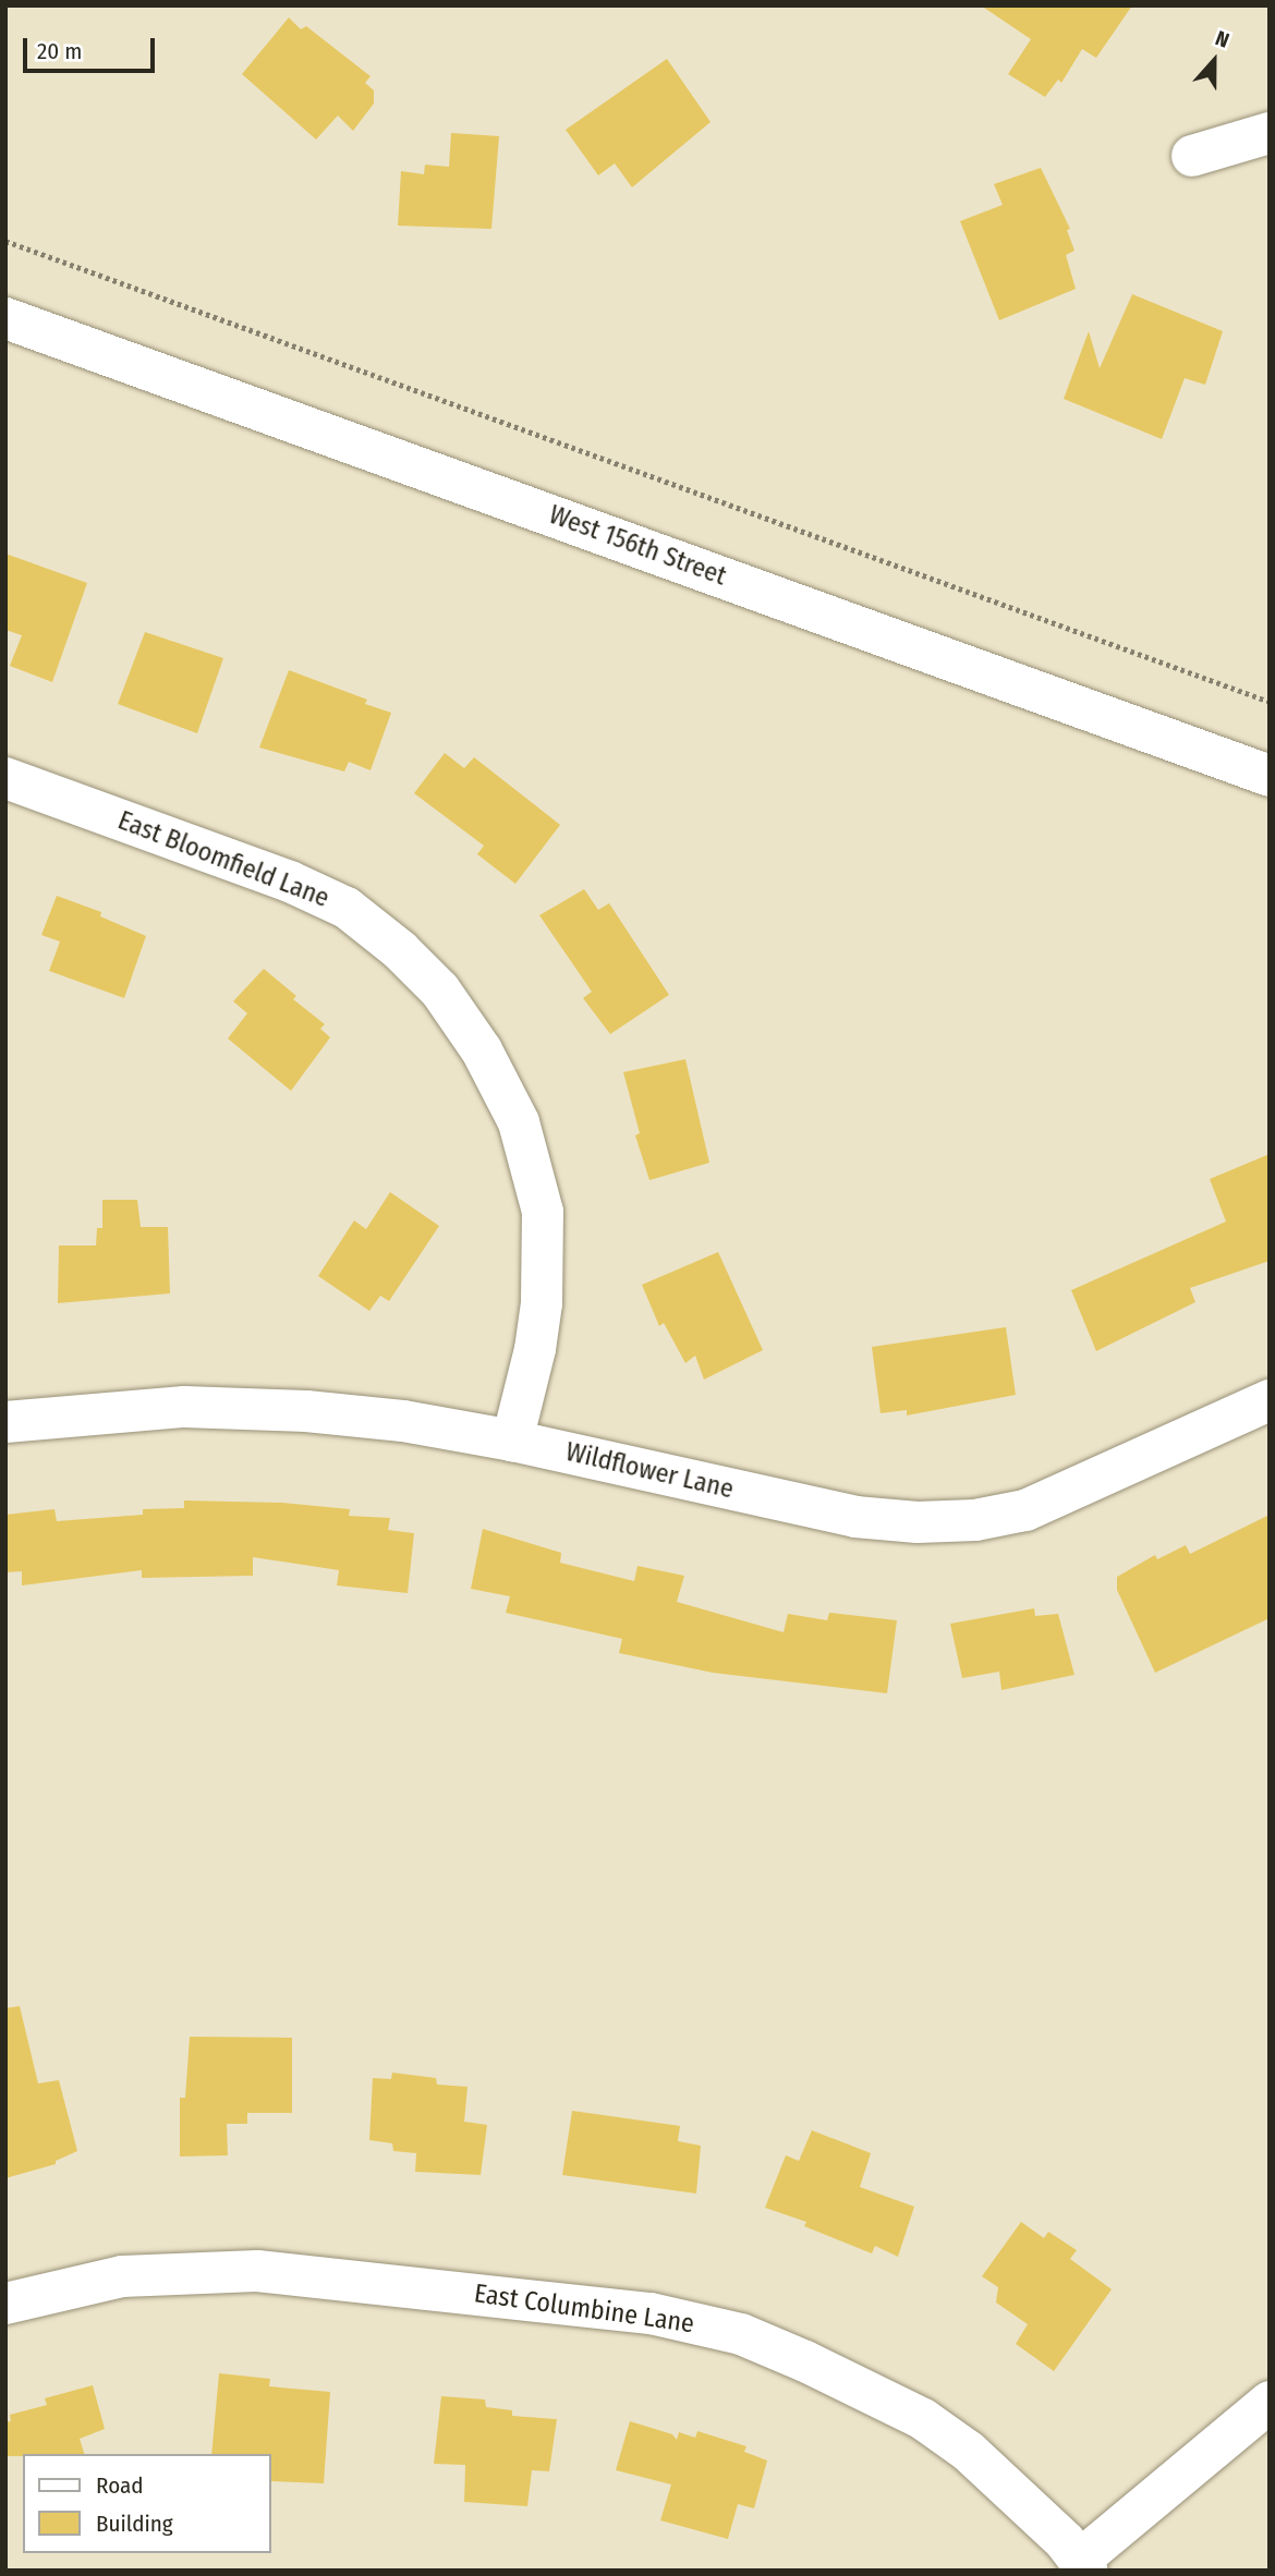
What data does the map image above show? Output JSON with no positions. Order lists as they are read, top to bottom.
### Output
{
  "streets": {
    "street": [
      "West 156th Street",
      "East Bloomfield Lane",
      "Wildflower Lane",
      "East Columbine Lane"
    ]
  },
  "crossings": [
    ["East Bloomfield Lane", "Wildflower Lane"]
  ],
  "legend": ["Road", "Building"],
  "scale_bar": "20 m",
  "north": "top"
}
